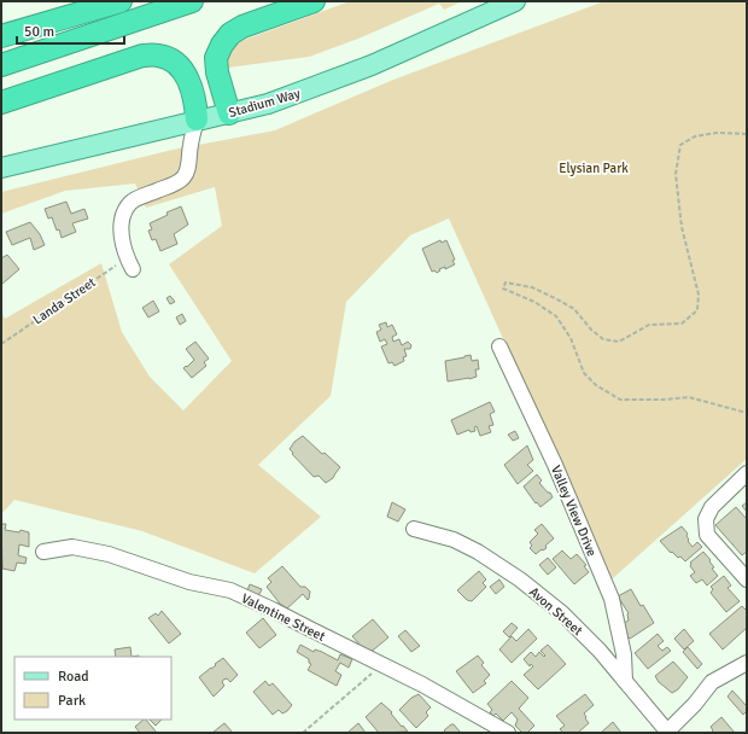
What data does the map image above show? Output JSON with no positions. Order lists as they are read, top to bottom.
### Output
{
  "streets": {
    "main road": ["Stadium Way"],
    "street": ["Valley View Drive", "Avon Street", "Valentine Street"],
    "path": ["Landa Street"]
  },
  "crossings": [
    ["Valley View Drive", "Avon Street"]
  ],
  "parks": ["Elysian Park"],
  "legend": ["Road", "Park"],
  "scale_bar": "50 m"
}
